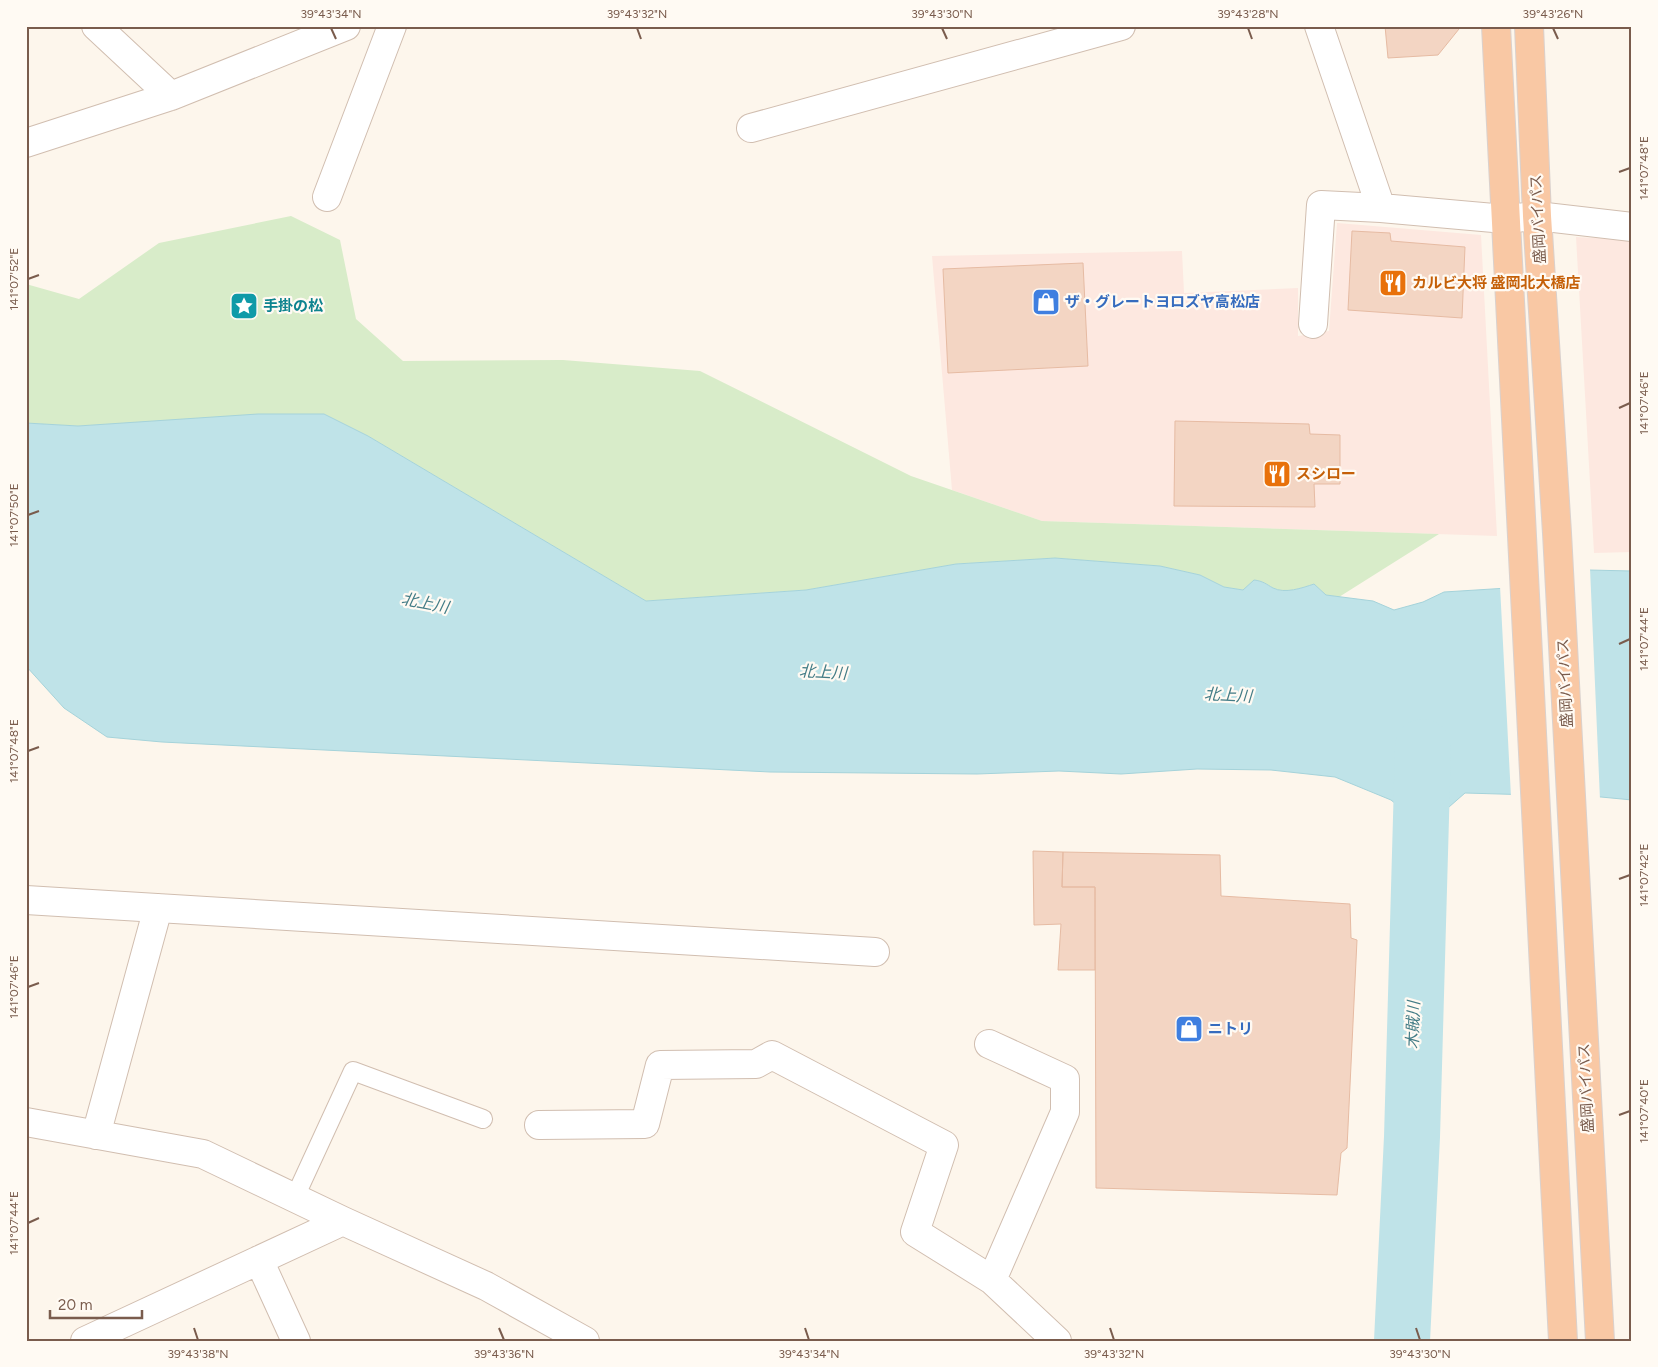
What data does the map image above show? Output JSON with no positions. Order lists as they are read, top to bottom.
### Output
{
  "streets": {
    "highway": ["盛岡バイパス"]
  },
  "water": ["北上川", "木賊川"],
  "places": {
    "restaurant": ["カルビ大将 盛岡北大橋店", "スシロー"],
    "shop": ["ザ・グレートヨロズヤ高松店", "ニトリ"],
    "place": ["手掛の松"]
  },
  "scale_bar": "20 m",
  "coordinates": [
    "39°43'34\"N",
    "39°43'32\"N",
    "39°43'30\"N",
    "39°43'28\"N",
    "39°43'26\"N",
    "141°07'48\"E",
    "141°07'52\"E",
    "141°07'46\"E",
    "141°07'50\"E",
    "141°07'44\"E",
    "141°07'42\"E",
    "141°07'40\"E",
    "39°43'38\"N",
    "39°43'36\"N"
  ]
}
